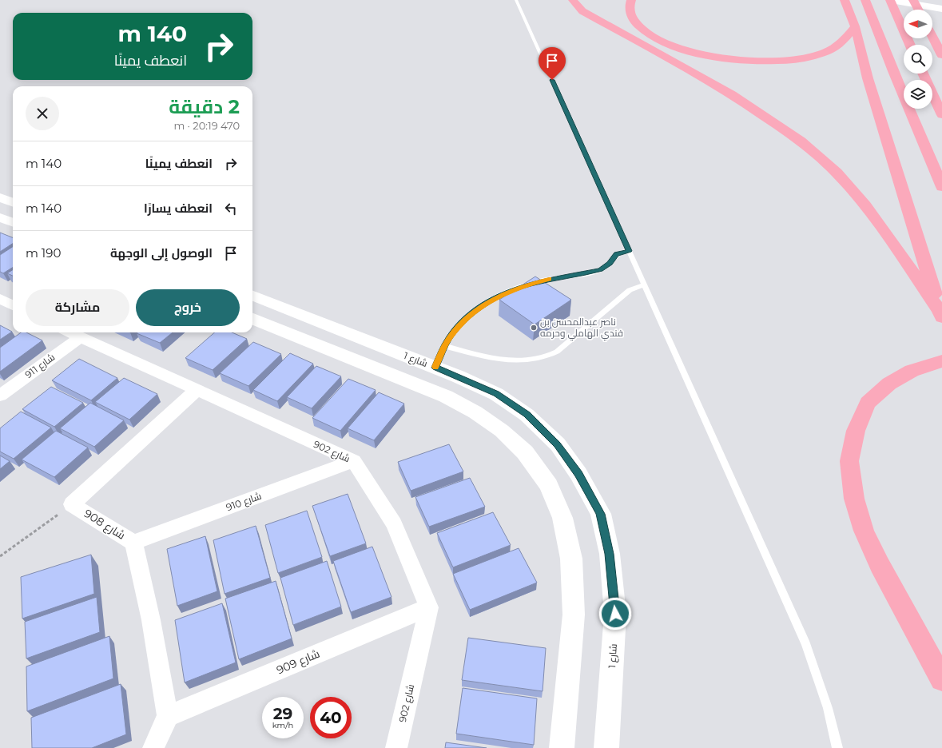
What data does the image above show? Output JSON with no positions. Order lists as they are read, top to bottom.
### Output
{
  "streets": {
    "street": [
      "شارع 1",
      "شارع 911",
      "شارع 902",
      "شارع 910",
      "شارع 908",
      "شارع 909"
    ]
  },
  "crossings": [
    ["شارع 911", "شارع 902"],
    ["شارع 902", "شارع 910"],
    ["شارع 902", "شارع 908"],
    ["شارع 902", "شارع 909"],
    ["شارع 910", "شارع 908"],
    ["شارع 908", "شارع 909"]
  ],
  "places": ["ناصر عبدالمحسن بن فندي الهاملي وحرمه"],
  "north": "left",
  "page": {
    "turn": ["140 m", "انعطف يمينًا"],
    "heading": ["2 دقيقة", "470 m · 20:19"],
    "list": [
      {
        "name": "انعطف يمينًا",
        "value": "140 m"
      },
      {
        "name": "انعطف يسارًا",
        "value": "140 m"
      },
      {
        "name": "الوصول إلى الوجهة",
        "value": "190 m"
      }
    ],
    "buttons": ["خروج", "مشاركة"],
    "speed": "29 km/h",
    "limit": "40"
  }
}
